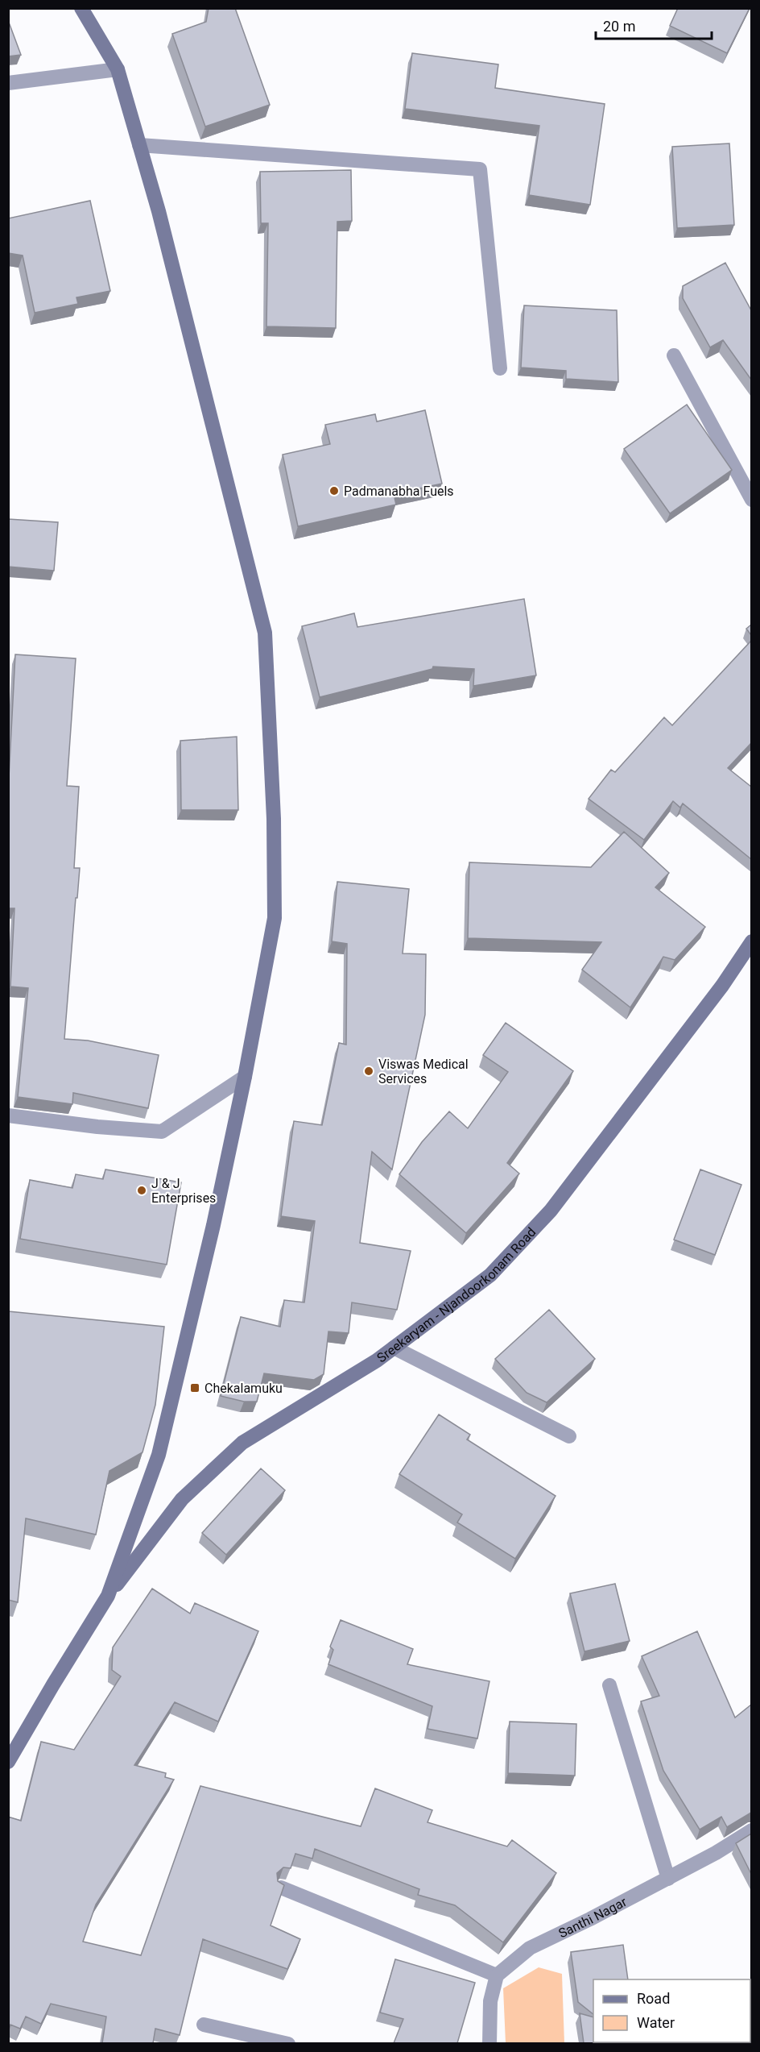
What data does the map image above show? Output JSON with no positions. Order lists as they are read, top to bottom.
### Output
{
  "streets": {
    "main road": ["Sreekaryam - Njandoorkonam Road"],
    "street": ["Santhi Nagar"]
  },
  "places": {
    "other": ["Padmanabha Fuels", "Viswas Medical Services", "J & J Enterprises"],
    "transit": ["Chekalamuku"]
  },
  "legend": ["Road", "Water"],
  "scale_bar": "20 m"
}
